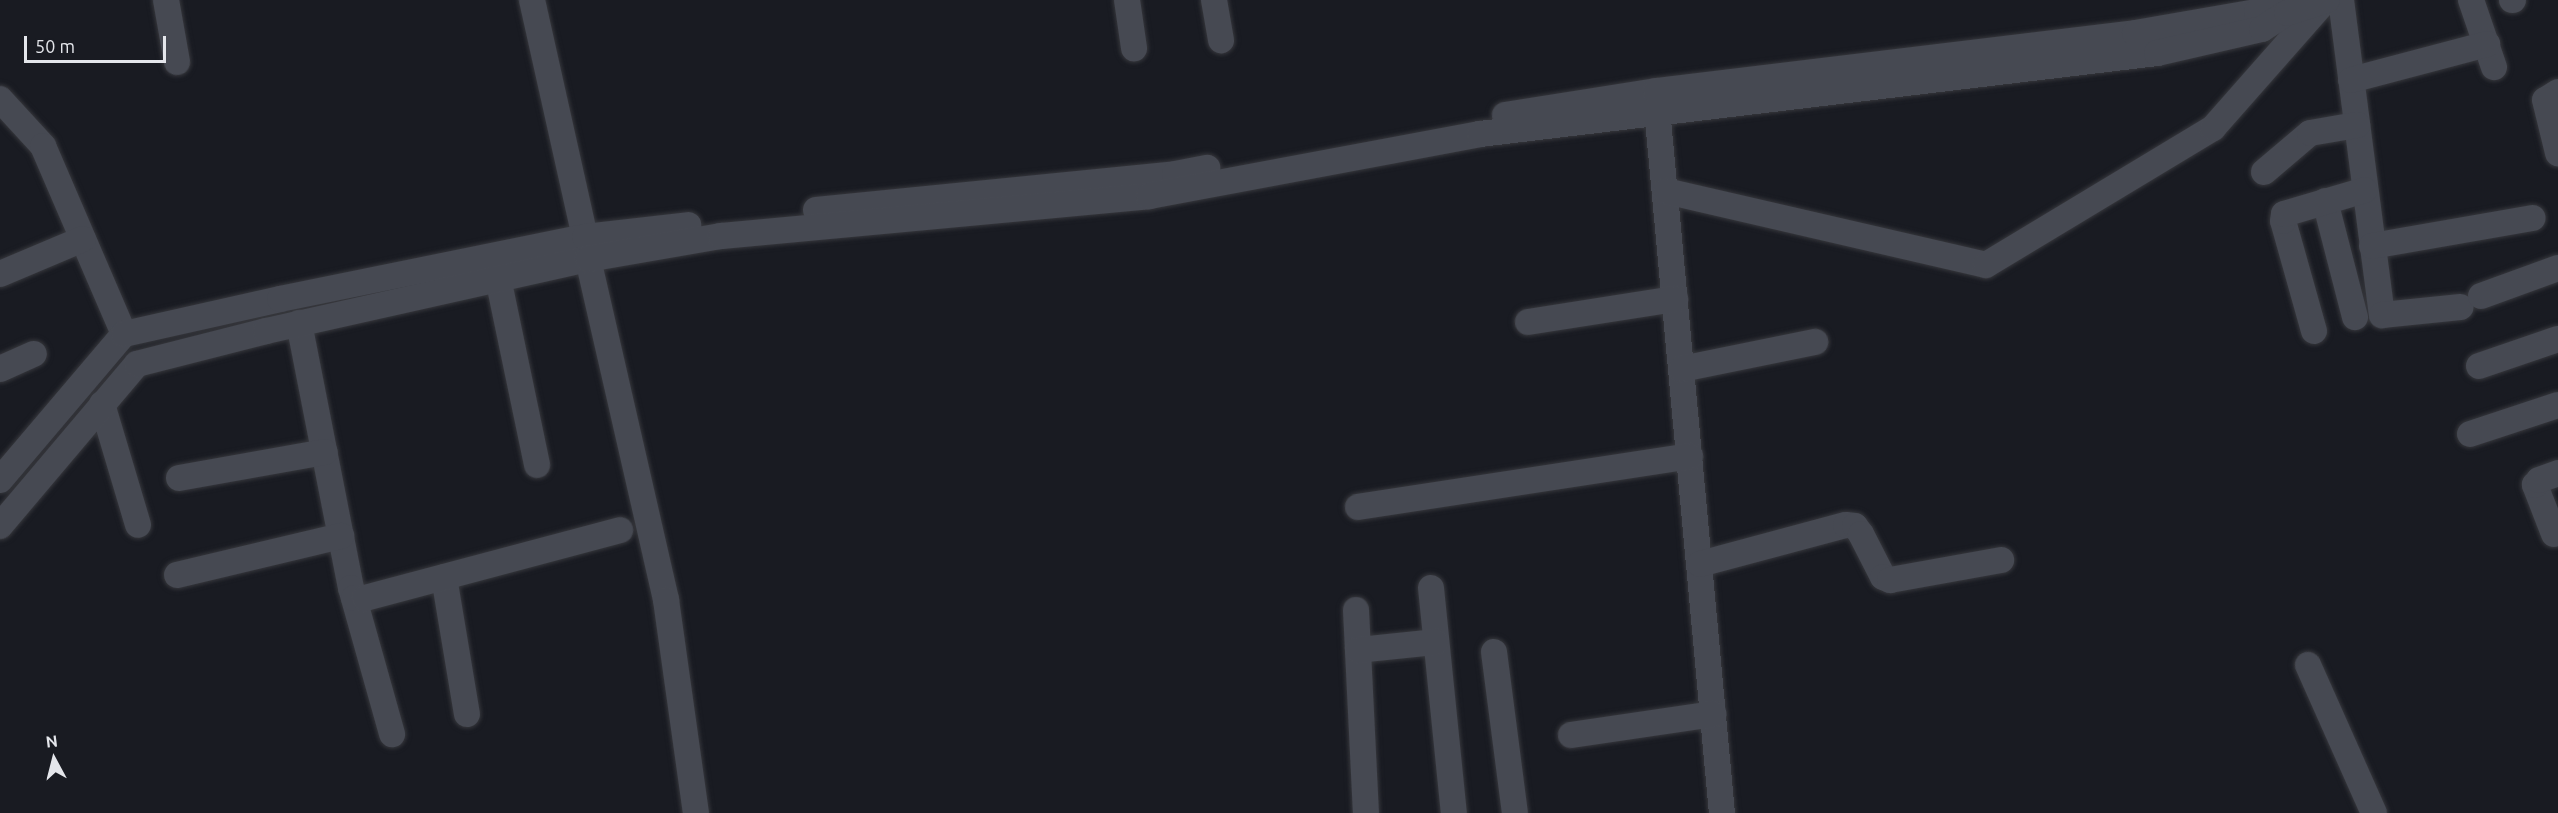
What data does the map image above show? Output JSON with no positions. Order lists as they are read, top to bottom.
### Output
{
  "scale_bar": "50 m",
  "north": "top"
}
